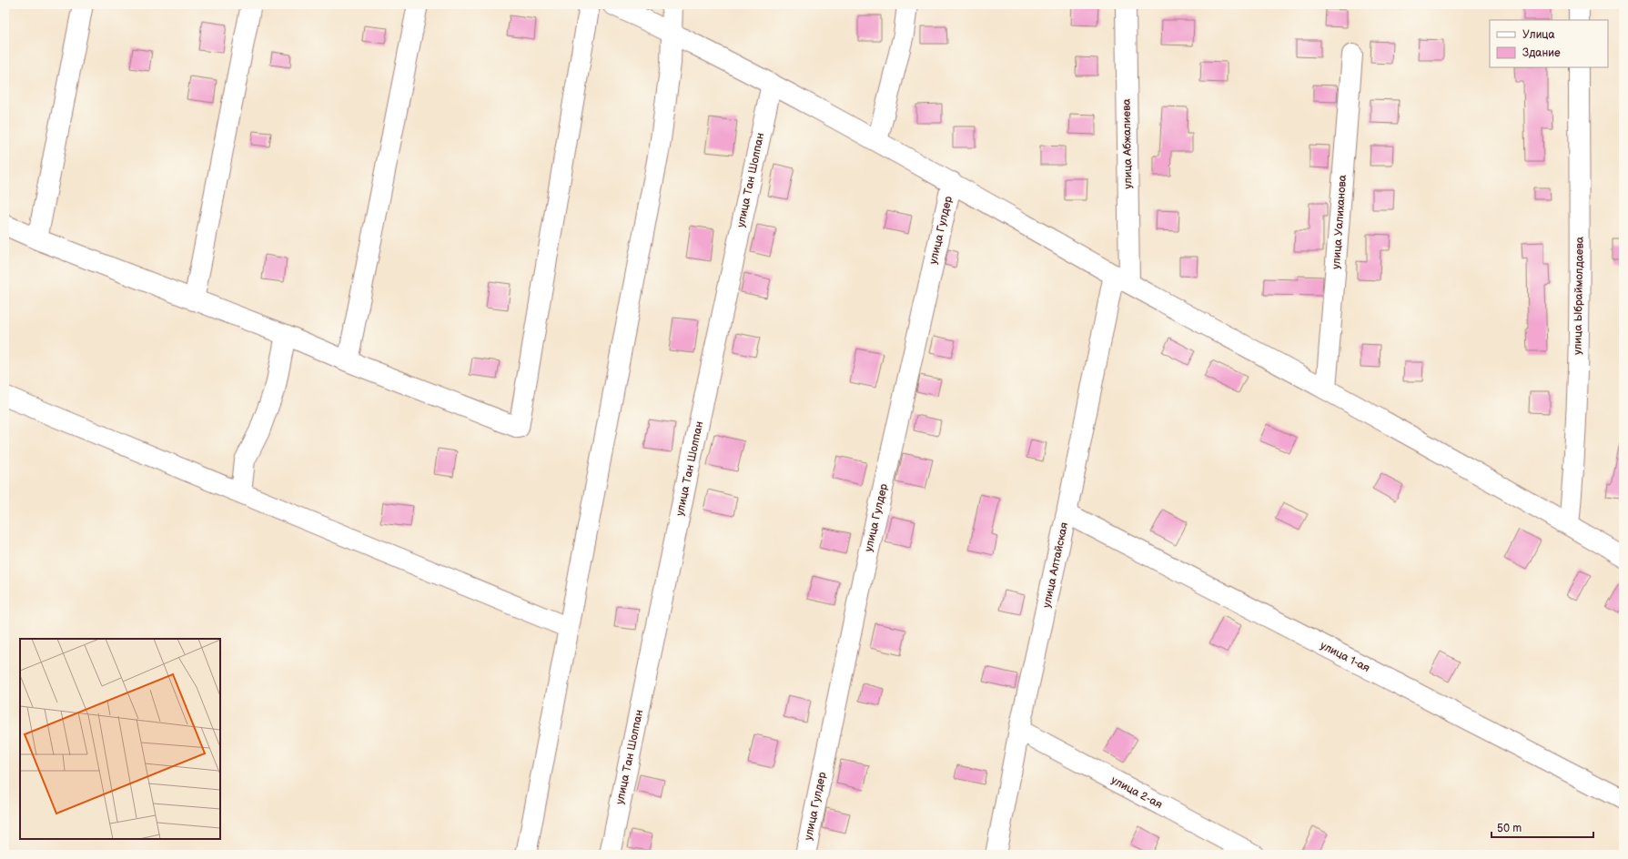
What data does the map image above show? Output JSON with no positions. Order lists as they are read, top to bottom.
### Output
{
  "streets": {
    "street": [
      "улица Абжалиева",
      "улица Тан Шолпан",
      "улица Уалиханова",
      "улица Гулдер",
      "улица Ыбраймолдаева",
      "улица Алтайская",
      "улица 1-ая",
      "улица 2-ая"
    ]
  },
  "crossings": [
    ["улица Абжалиева", "улица Алтайская"],
    ["улица Алтайская", "улица 1-ая"],
    ["улица Алтайская", "улица 2-ая"]
  ],
  "legend": ["Улица", "Здание"],
  "scale_bar": "50 m"
}
